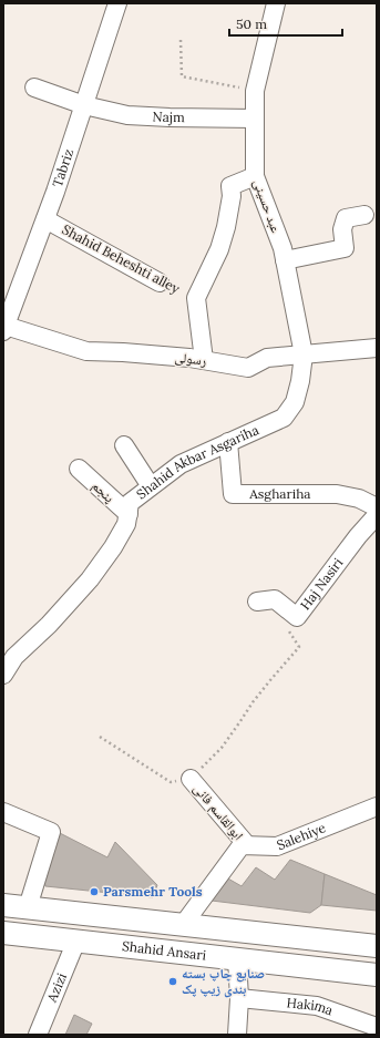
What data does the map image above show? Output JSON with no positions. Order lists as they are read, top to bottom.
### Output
{
  "streets": {
    "main road": ["Shahid Ansari"],
    "street": [
      "Najm",
      "Tabriz",
      "عبد حسینی",
      "Shahid Beheshti alley",
      "رسولی",
      "Shahid Akbar Asgariha",
      "پنجم",
      "Asghariha",
      "Haj Nasiri",
      "ابوالقاسم فانی",
      "Salehiye",
      "Azizi",
      "Hakima"
    ]
  },
  "crossings": [
    ["Najm", "Tabriz"],
    ["Najm", "عبد حسینی"],
    ["Tabriz", "Shahid Beheshti alley"],
    ["Tabriz", "رسولی"],
    ["عبد حسینی", "رسولی"],
    ["عبد حسینی", "Shahid Akbar Asgariha"],
    ["رسولی", "Shahid Akbar Asgariha"],
    ["Shahid Akbar Asgariha", "پنجم"],
    ["Shahid Akbar Asgariha", "Asghariha"],
    ["ابوالقاسم فانی", "Salehiye"],
    ["Shahid Ansari", "Azizi"]
  ],
  "places": ["Parsmehr Tools", "صنایع چاپ بسته بندی زیپ پک"],
  "scale_bar": "50 m"
}
